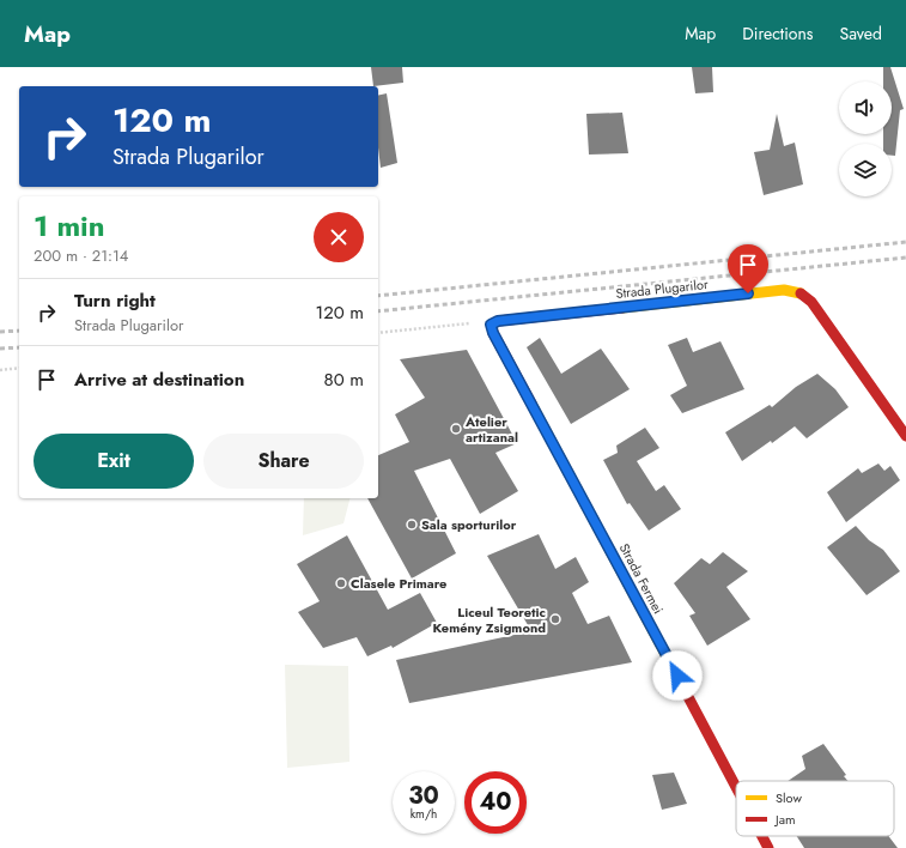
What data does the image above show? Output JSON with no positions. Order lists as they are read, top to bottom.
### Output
{
  "streets": {
    "street": ["Strada Plugarilor", "Strada Fermei"]
  },
  "crossings": [
    ["Strada Plugarilor", "Strada Fermei"]
  ],
  "places": [
    "Atelier artizanal",
    "Sala sporturilor",
    "Clasele Primare",
    "Liceul Teoretic Kemény Zsigmond"
  ],
  "legend": ["Slow", "Jam"],
  "page": {
    "header": "Map",
    "nav": ["Map", "Directions", "Saved"],
    "turn": ["120 m", "Strada Plugarilor"],
    "heading": ["1 min", "200 m · 21:14"],
    "list": [
      {
        "name": "Turn right",
        "note": "Strada Plugarilor",
        "value": "120 m"
      },
      {
        "name": "Arrive at destination",
        "value": "80 m"
      }
    ],
    "buttons": ["Exit", "Share"],
    "speed": "30 km/h",
    "limit": "40"
  }
}
